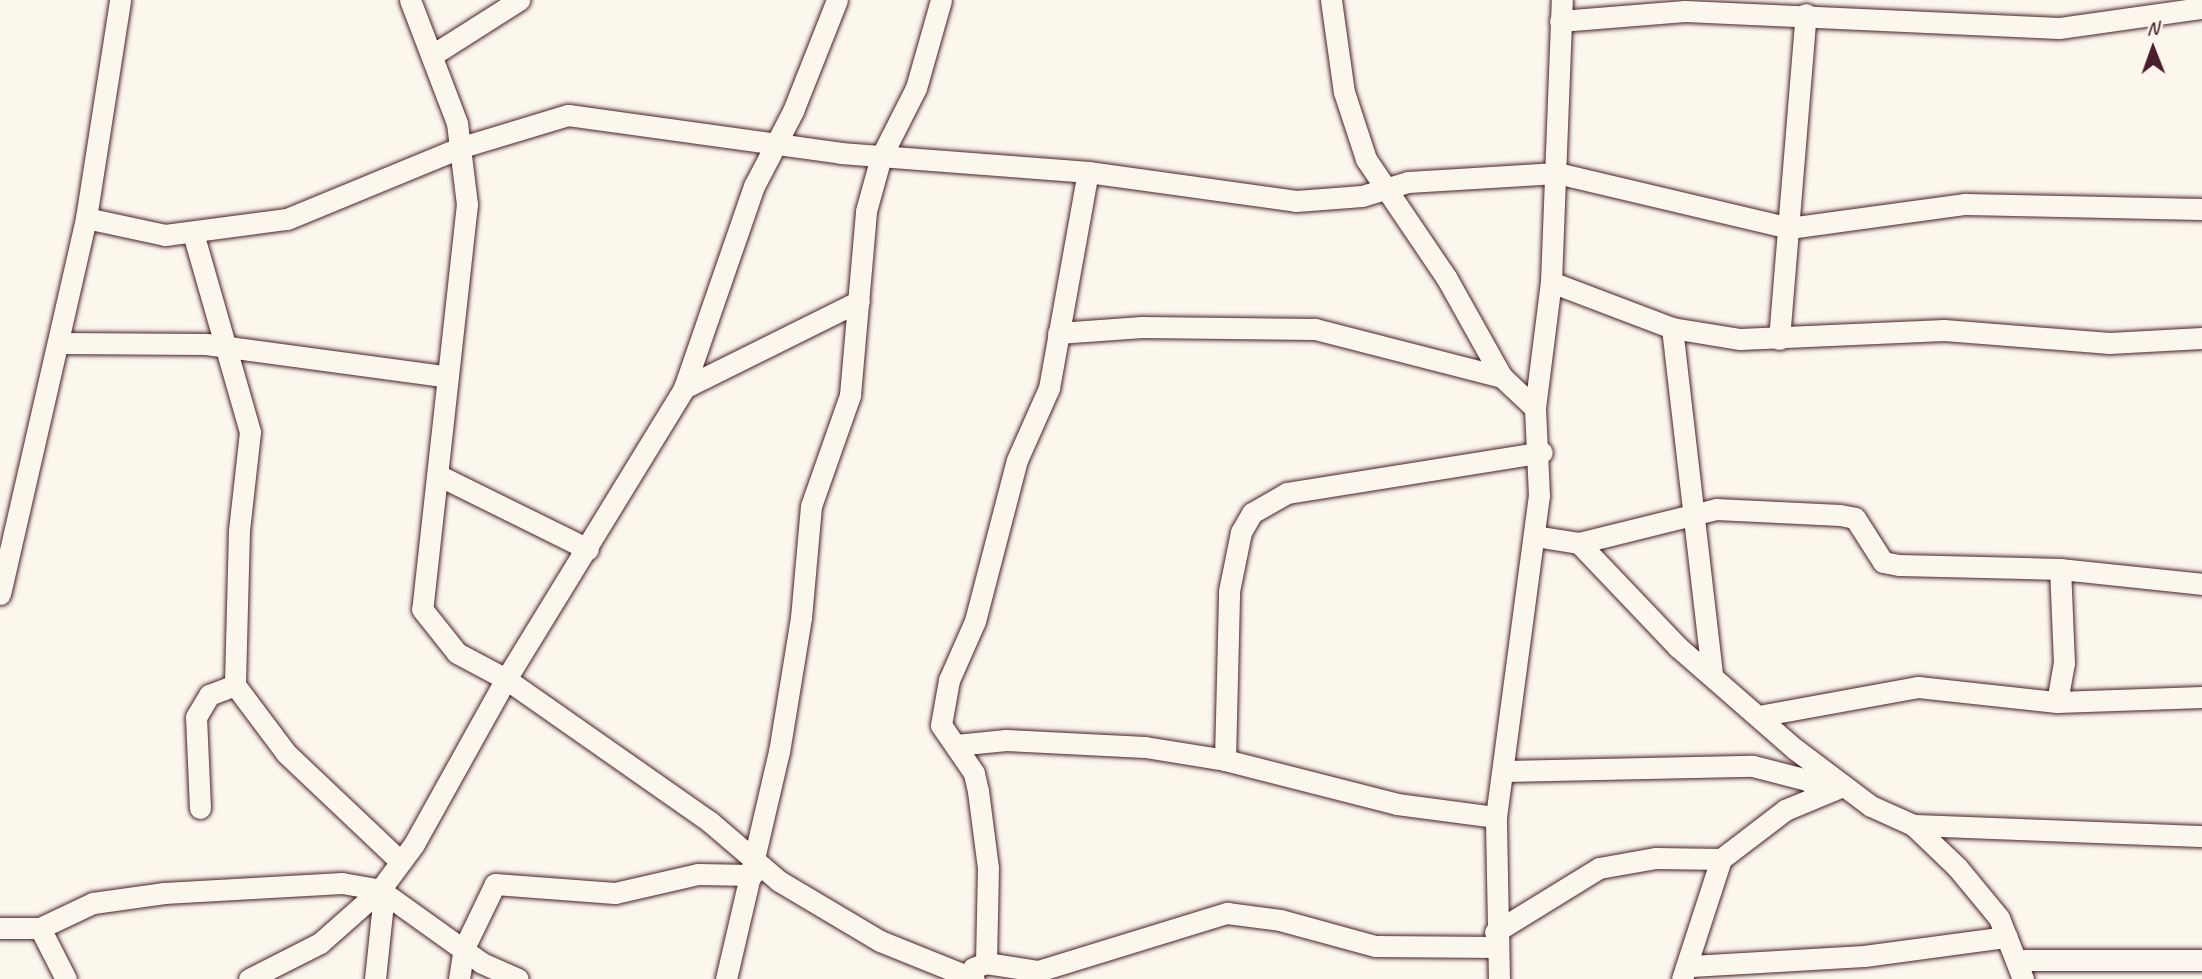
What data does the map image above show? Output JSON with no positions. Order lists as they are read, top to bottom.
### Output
{
  "north": "top"
}
